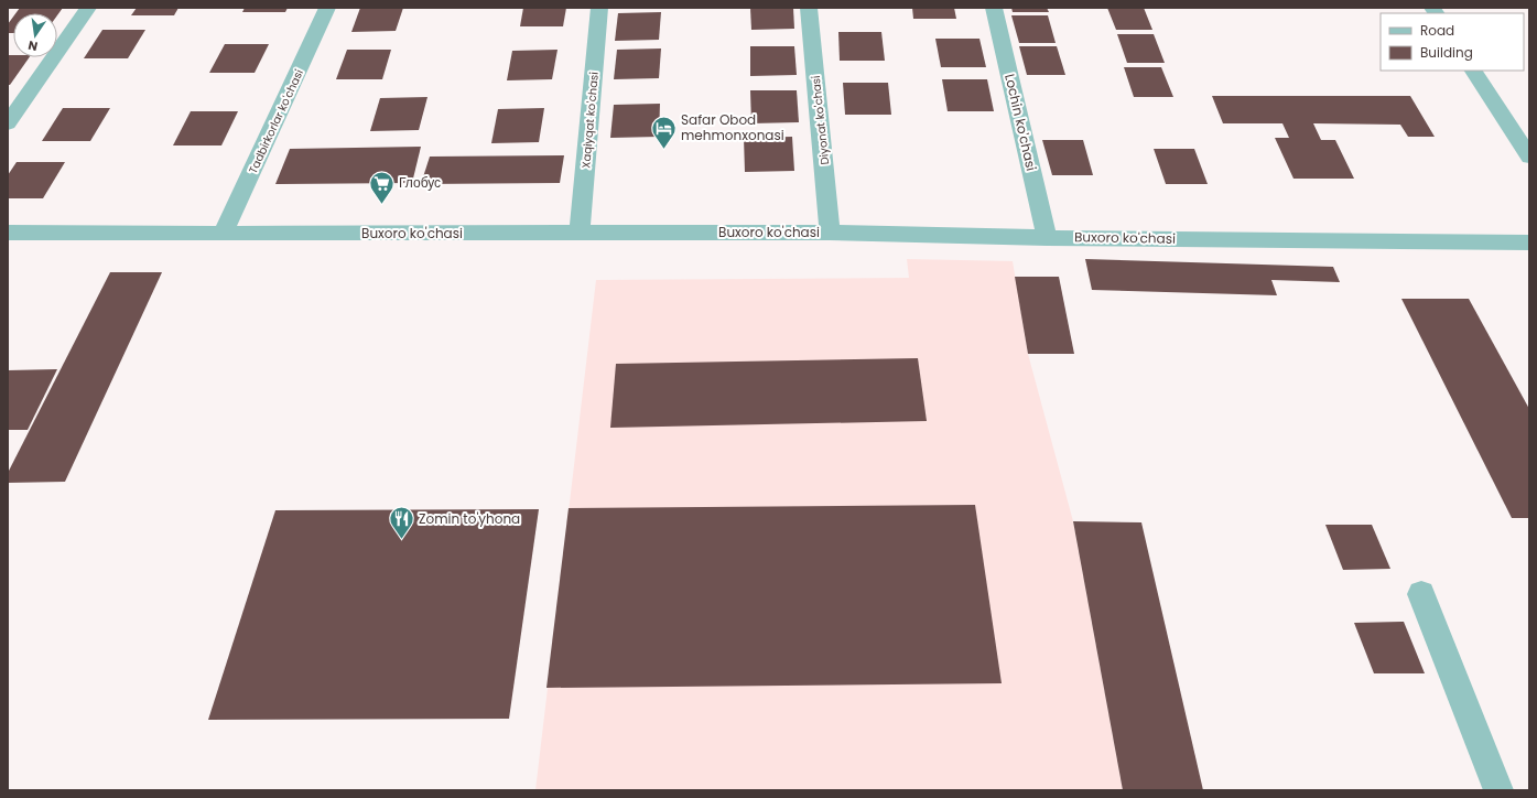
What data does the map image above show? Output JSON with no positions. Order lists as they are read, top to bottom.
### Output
{
  "streets": {
    "street": [
      "Xaqiyqat ko'chasi",
      "Diyonat ko'chasi",
      "Tadbirkorlar ko'chasi",
      "Lochin ko'chasi",
      "Buxoro ko'chasi"
    ]
  },
  "crossings": [
    ["Xaqiyqat ko'chasi", "Buxoro ko'chasi"],
    ["Diyonat ko'chasi", "Buxoro ko'chasi"],
    ["Tadbirkorlar ko'chasi", "Buxoro ko'chasi"],
    ["Lochin ko'chasi", "Buxoro ko'chasi"]
  ],
  "places": {
    "hotel": ["Safar Obod mehmonxonasi"],
    "supermarket": ["Глобус"],
    "restaurant": ["Zomin to'yhona"]
  },
  "legend": ["Road", "Building"],
  "north": "bottom"
}
